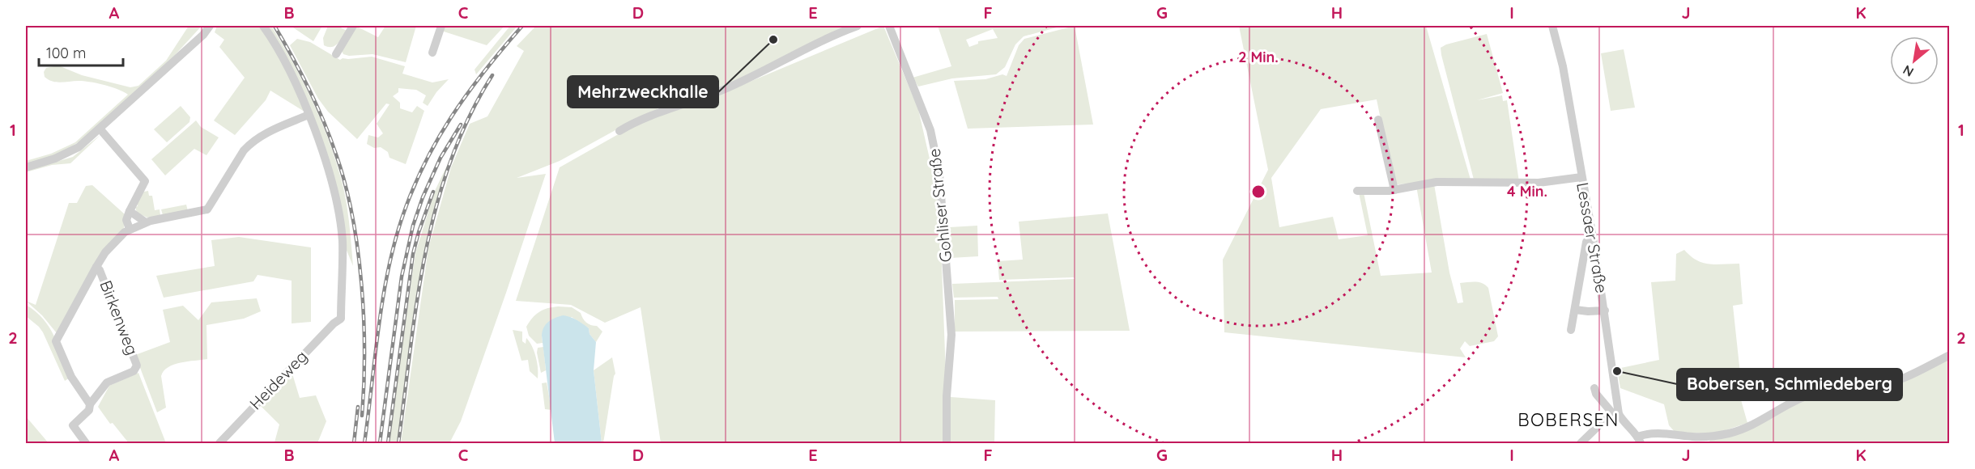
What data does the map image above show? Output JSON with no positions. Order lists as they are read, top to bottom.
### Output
{
  "streets": {
    "street": [
      "Gohliser Straße",
      "Lessaer Straße",
      "Birkenweg",
      "Heideweg"
    ]
  },
  "districts": ["BOBERSEN"],
  "places": ["Mehrzweckhalle", "Bobersen, Schmiedeberg"],
  "scale_bar": "100 m",
  "north": "bottom left",
  "grid": {
    "columns": [
      "A",
      "B",
      "C",
      "D",
      "E",
      "F",
      "G",
      "H",
      "I",
      "J",
      "K"
    ],
    "rows": ["1", "2"]
  },
  "rings": ["2 Min.", "4 Min."]
}
